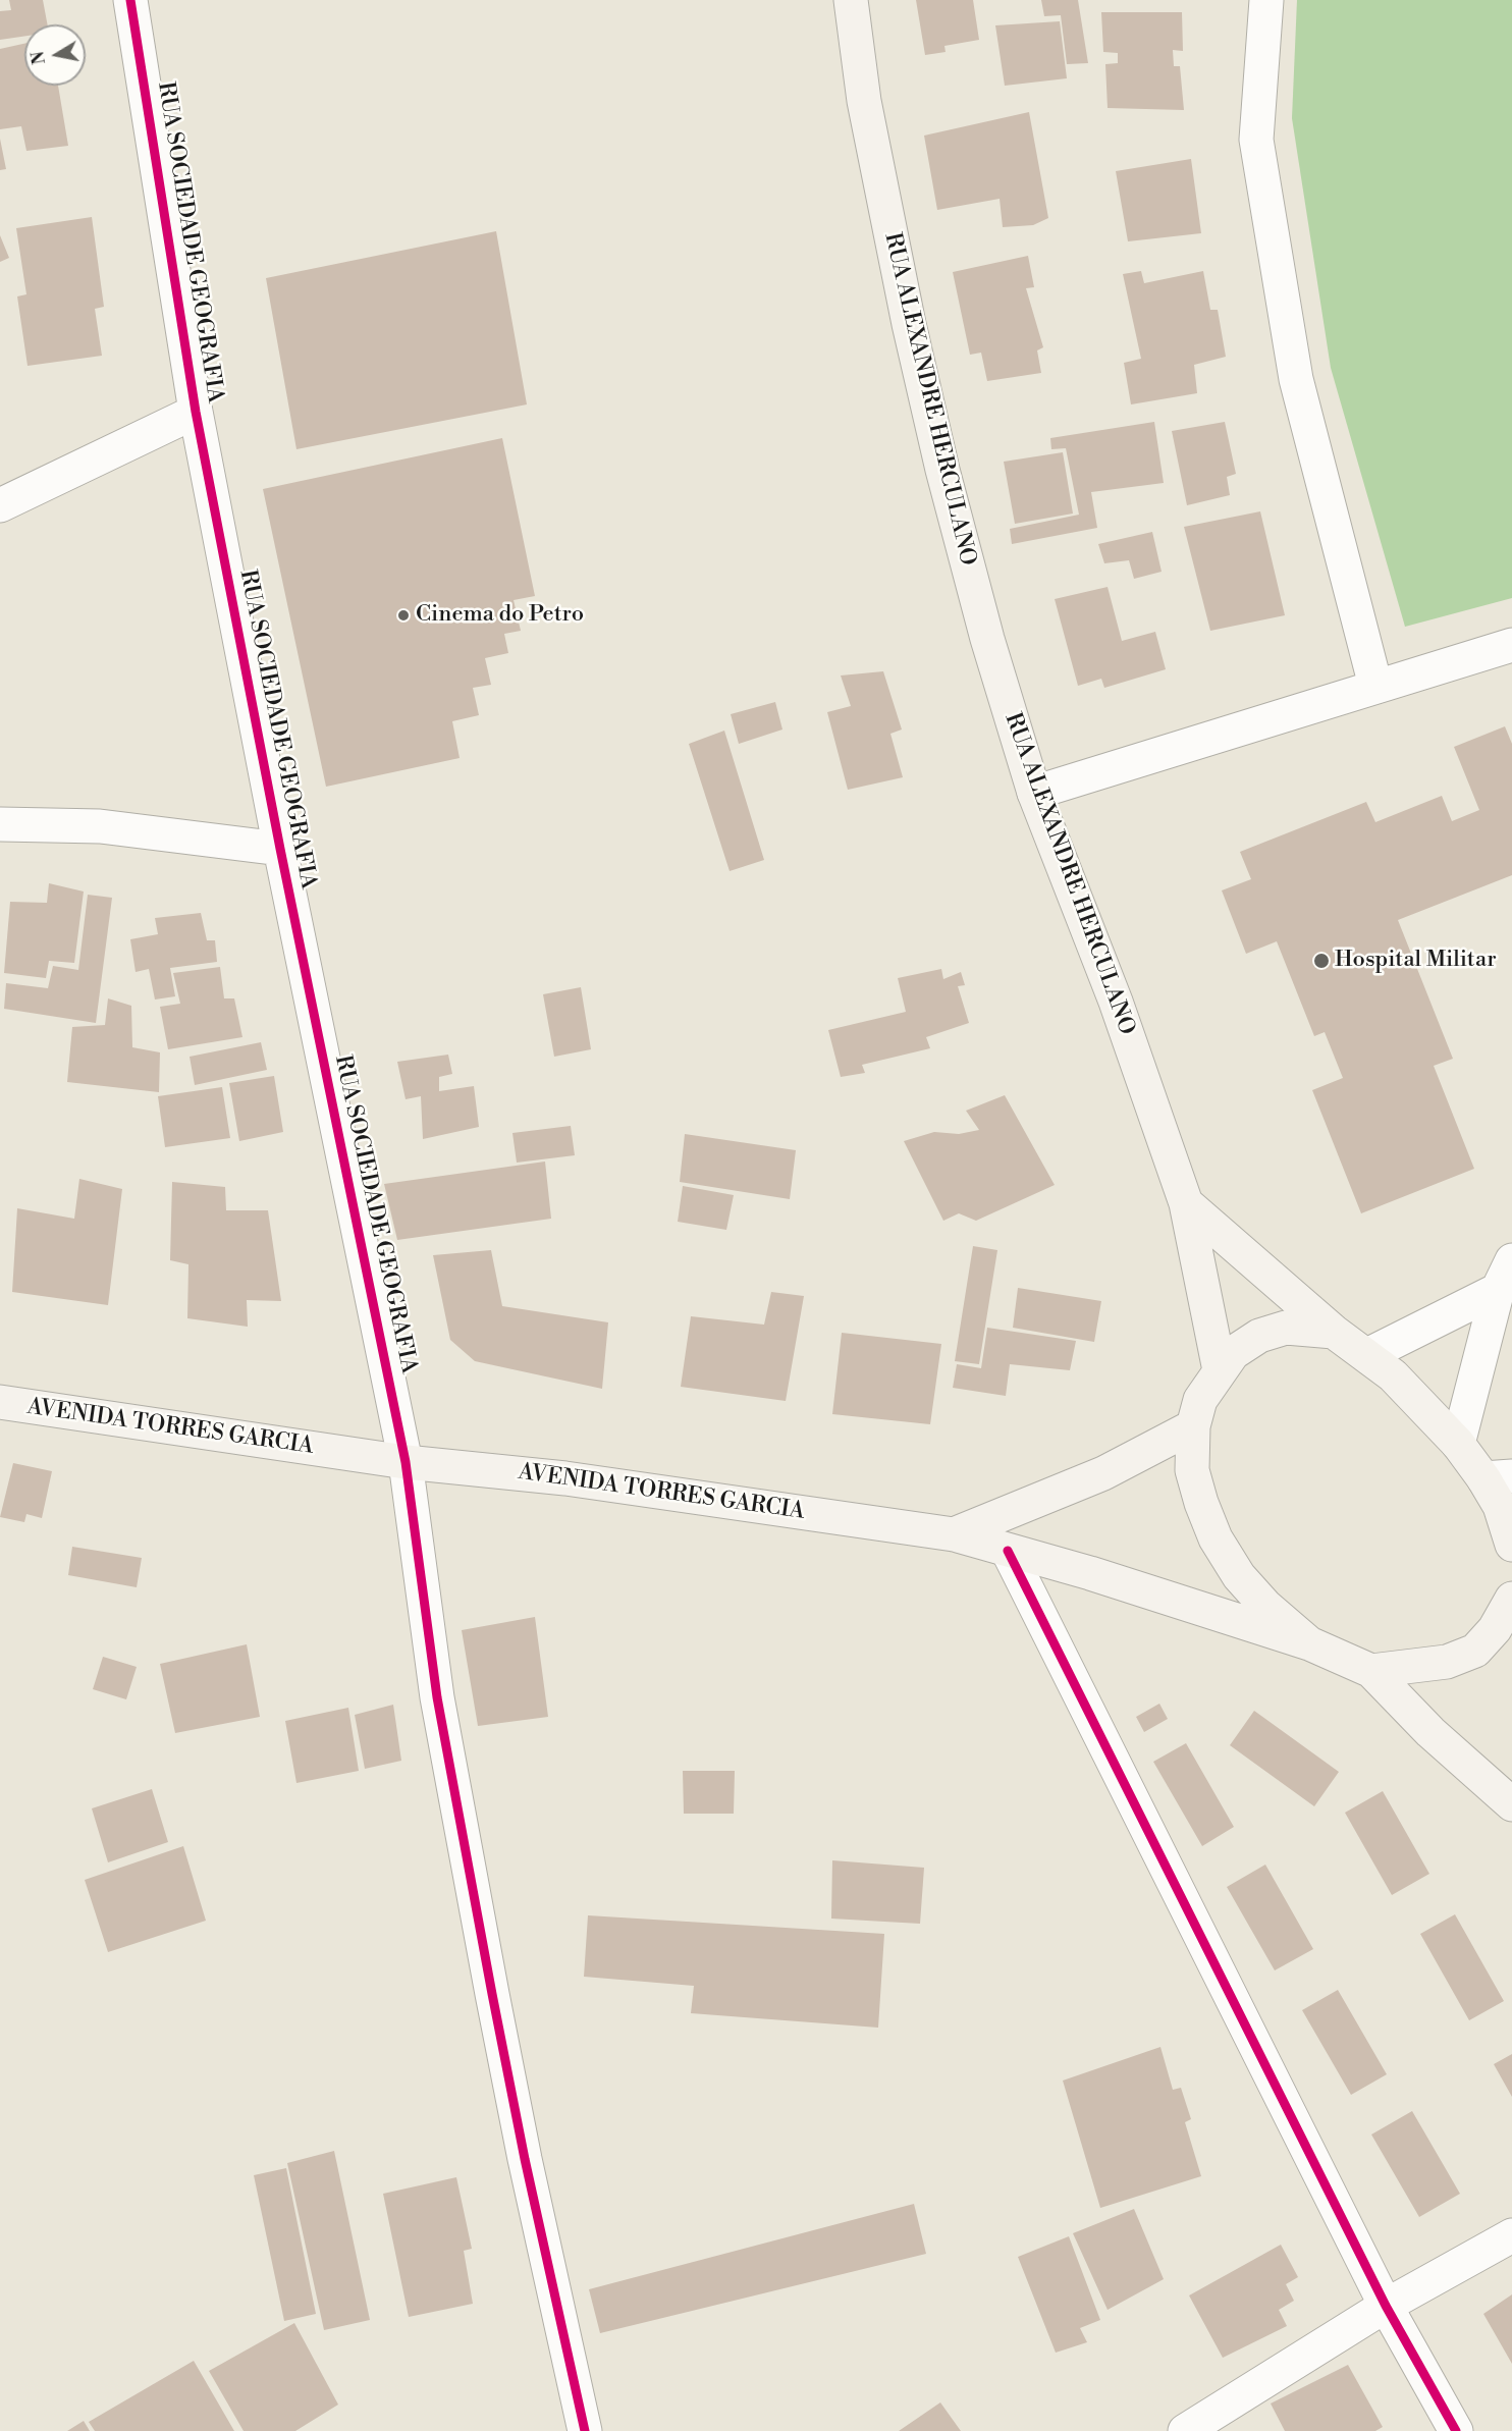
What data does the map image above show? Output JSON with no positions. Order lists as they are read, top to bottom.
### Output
{
  "streets": {
    "main road": ["RUA ALEXANDRE HERCULANO", "AVENIDA TORRES GARCIA"],
    "street": ["RUA SOCIEDADE GEOGRAFIA"]
  },
  "crossings": [
    ["RUA SOCIEDADE GEOGRAFIA", "AVENIDA TORRES GARCIA"]
  ],
  "places": ["Cinema do Petro", "Hospital Militar"],
  "north": "left"
}
